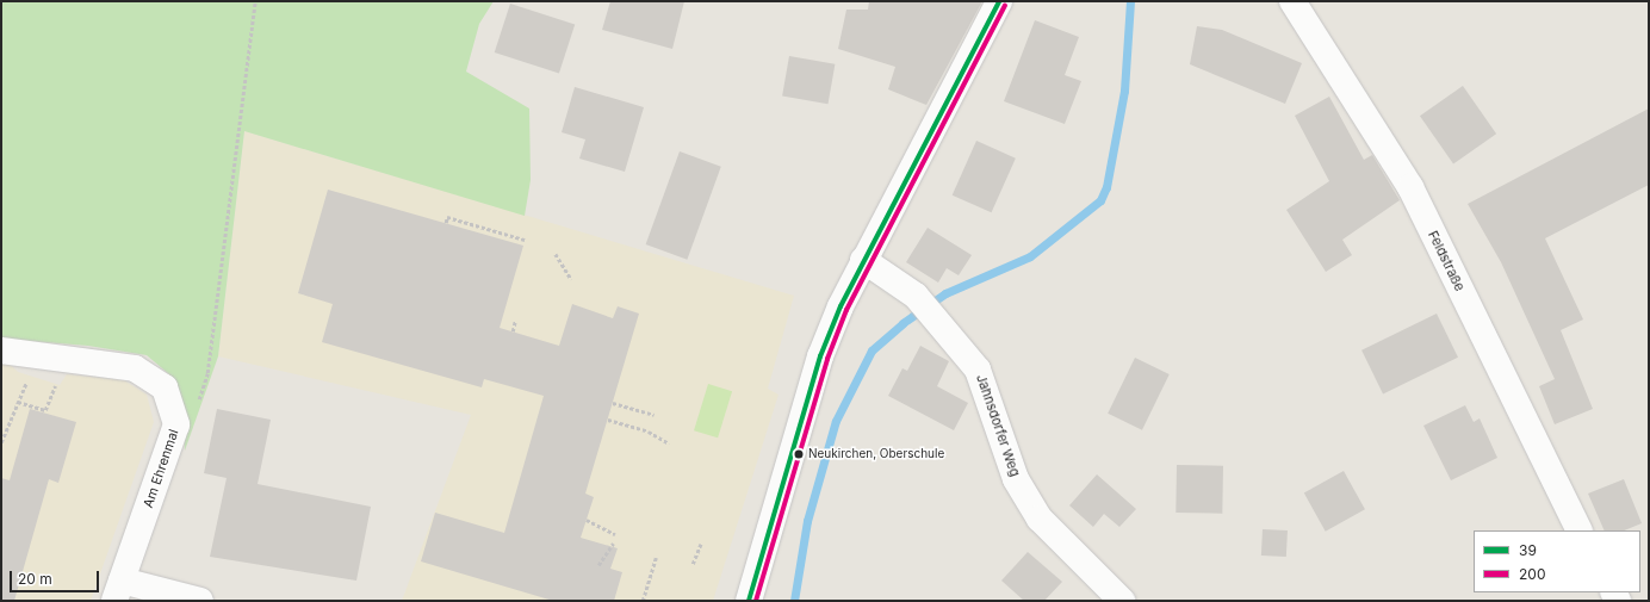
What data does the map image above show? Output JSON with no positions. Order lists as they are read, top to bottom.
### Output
{
  "streets": {
    "street": ["Feldstraße", "Jahnsdorfer Weg", "Am Ehrenmal"]
  },
  "places": ["Neukirchen, Oberschule"],
  "lines": ["transit line 39", "transit line 200"],
  "legend": ["39", "200"],
  "scale_bar": "20 m"
}
